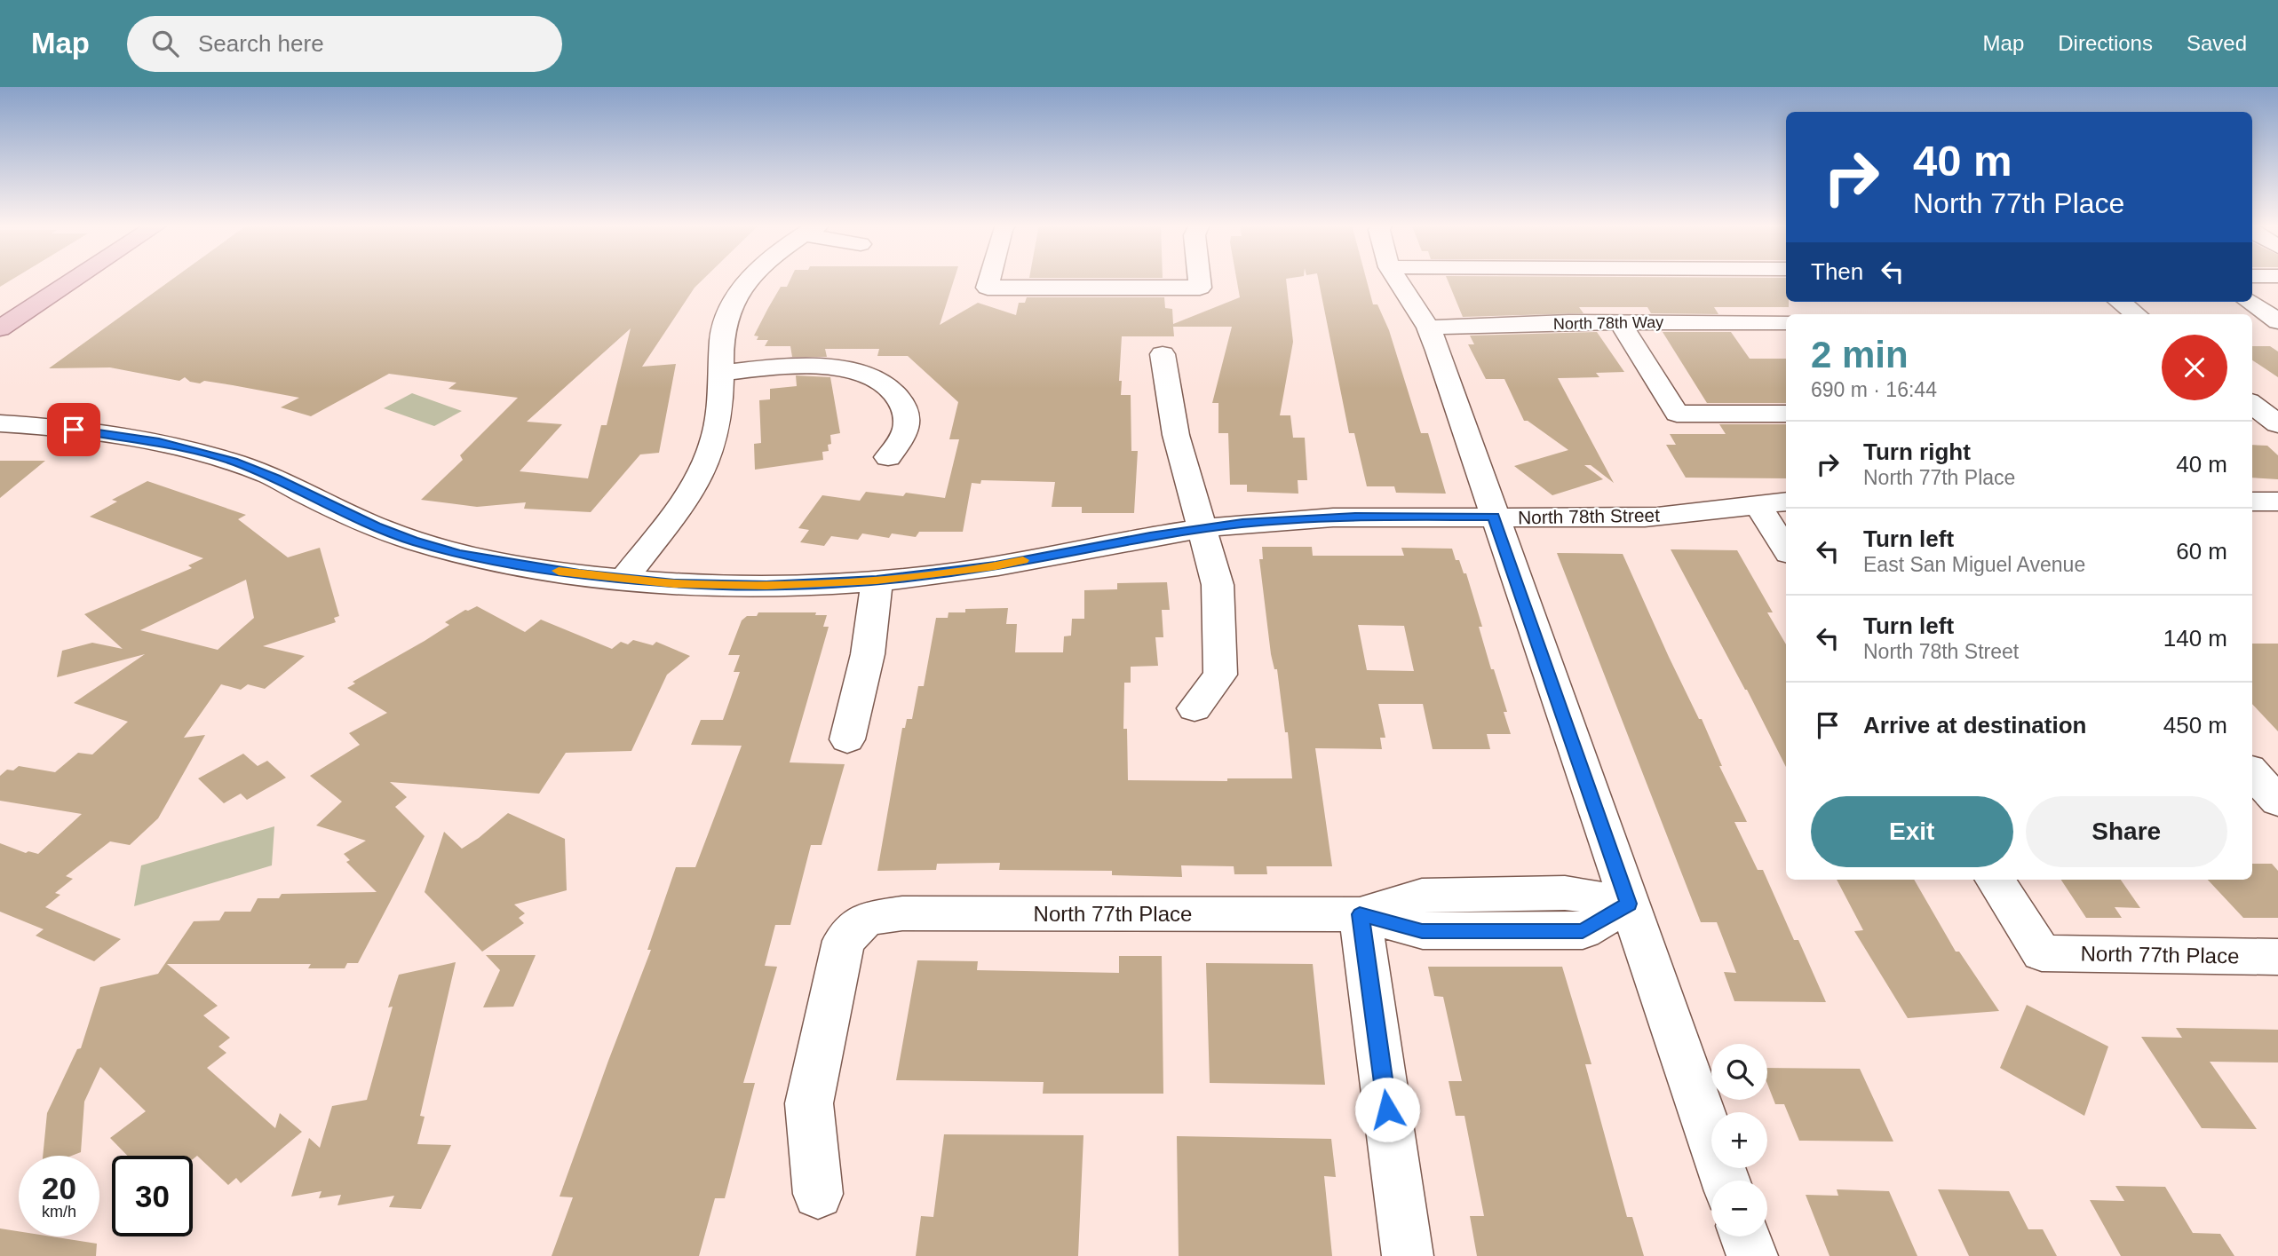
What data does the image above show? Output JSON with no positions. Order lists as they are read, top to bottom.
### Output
{
  "streets": {
    "street": ["North 78th Way", "North 78th Street", "North 77th Place"]
  },
  "page": {
    "header": "Map",
    "search": "Search here",
    "nav": ["Map", "Directions", "Saved"],
    "turn": ["40 m", "North 77th Place"],
    "then": "Then",
    "heading": ["2 min", "690 m · 16:44"],
    "list": [
      {
        "name": "Turn right",
        "note": "North 77th Place",
        "value": "40 m"
      },
      {
        "name": "Turn left",
        "note": "East San Miguel Avenue",
        "value": "60 m"
      },
      {
        "name": "Turn left",
        "note": "North 78th Street",
        "value": "140 m"
      },
      {
        "name": "Arrive at destination",
        "value": "450 m"
      }
    ],
    "buttons": ["Exit", "Share"],
    "map_buttons": ["+", "−"],
    "speed": "20 km/h",
    "limit": "30"
  }
}
